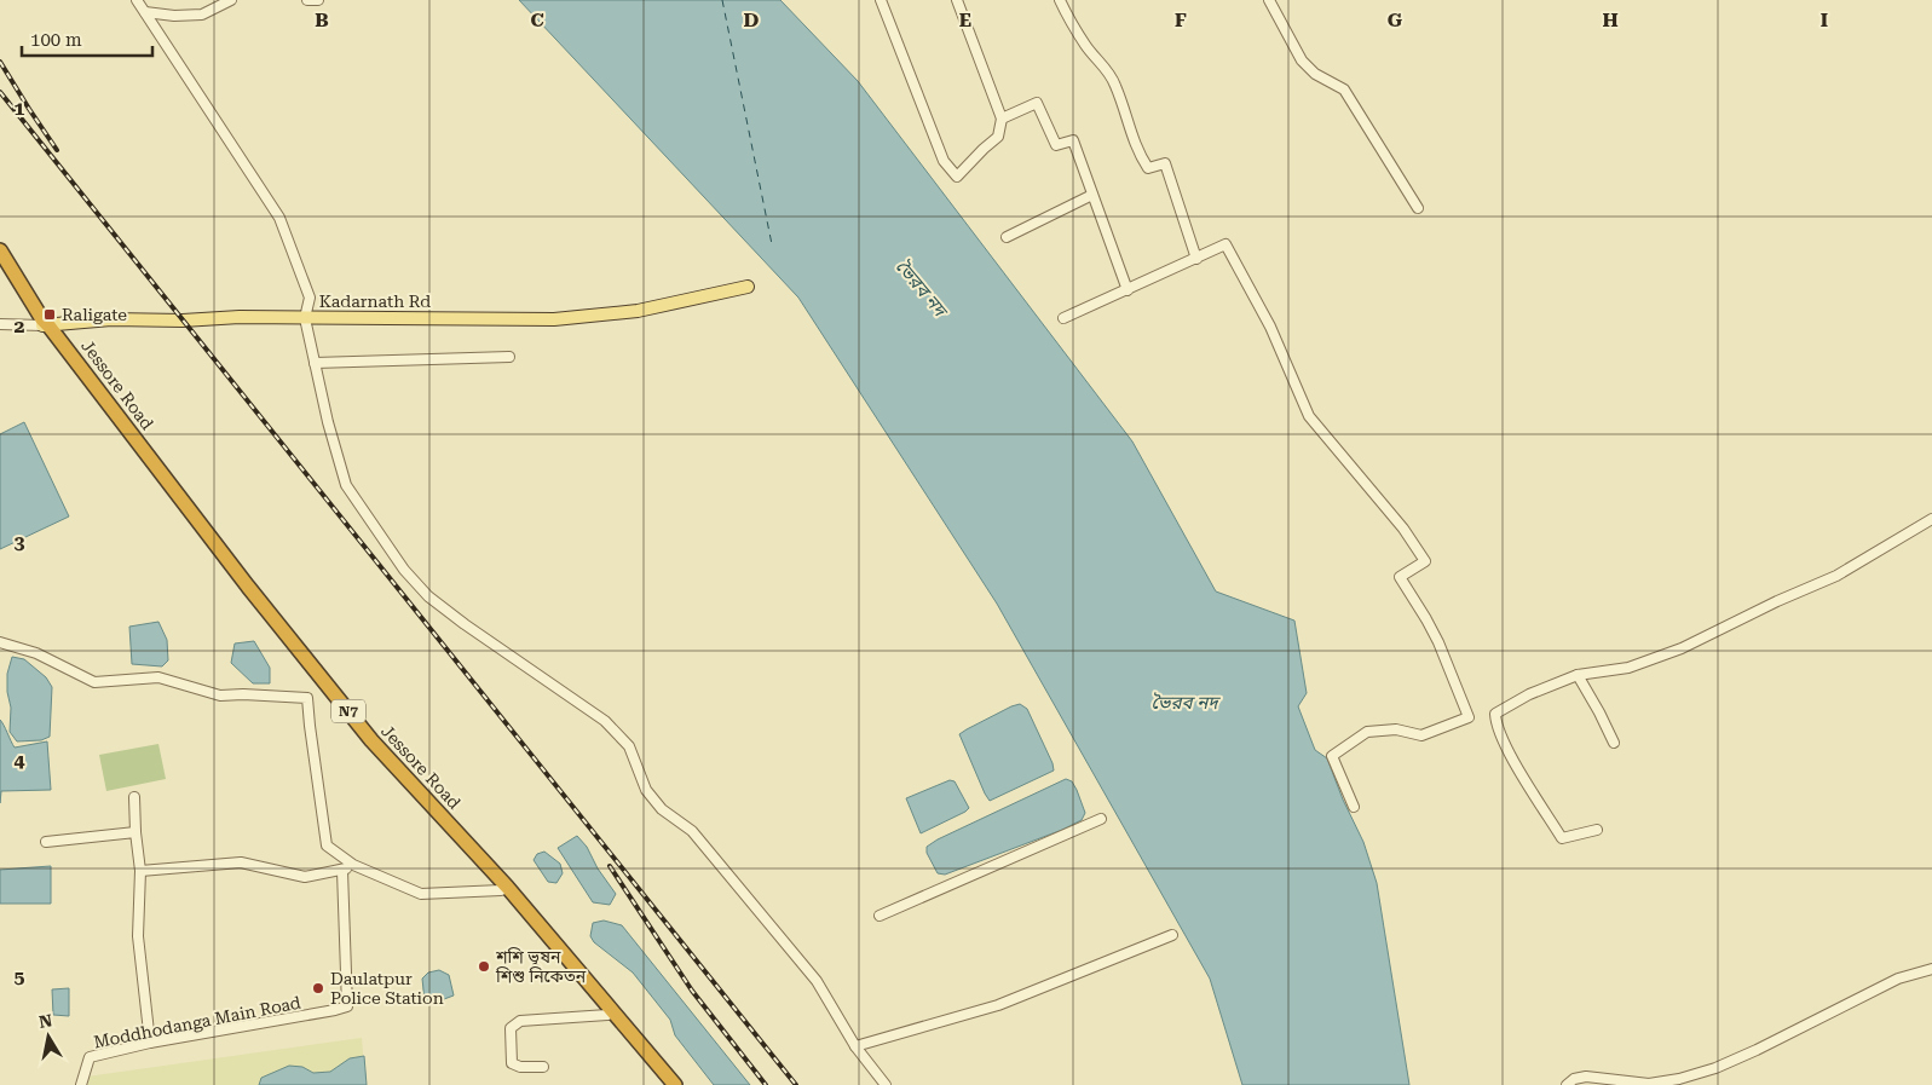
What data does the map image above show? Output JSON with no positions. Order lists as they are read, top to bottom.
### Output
{
  "streets": {
    "highway": ["Jessore Road", "N7"],
    "main road": ["Kadarnath Rd"],
    "street": ["Moddhodanga Main Road"]
  },
  "crossings": [
    ["Kadarnath Rd", "Jessore Road"]
  ],
  "water": ["ভৈরব নদ"],
  "places": {
    "transit": ["Raligate"],
    "other": ["শশি ভূষন শিশু নিকেতন", "Daulatpur Police Station"]
  },
  "scale_bar": "100 m",
  "north": "top",
  "grid": {
    "columns": [
      "B",
      "C",
      "D",
      "E",
      "F",
      "G",
      "H",
      "I"
    ],
    "rows": [
      "1",
      "2",
      "3",
      "4",
      "5"
    ]
  }
}
